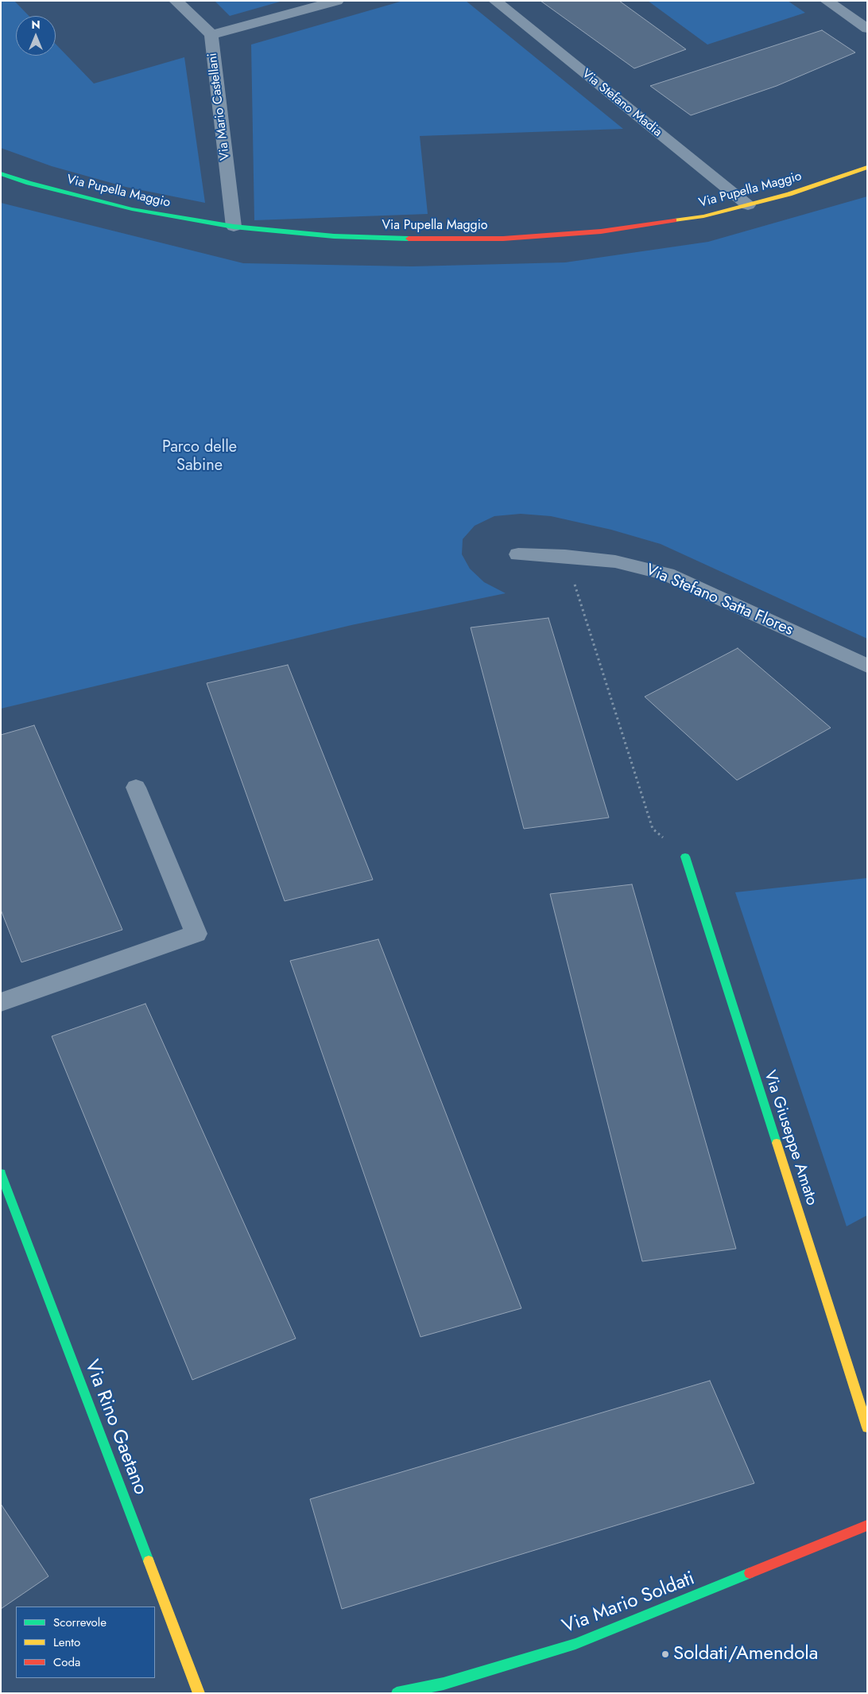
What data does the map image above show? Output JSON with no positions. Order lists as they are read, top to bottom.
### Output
{
  "streets": {
    "street": [
      "Via Stefano Madia",
      "Via Mario Castellani",
      "Via Pupella Maggio",
      "Via Stefano Satta Flores",
      "Via Giuseppe Amato",
      "Via Rino Gaetano",
      "Via Mario Soldati"
    ]
  },
  "crossings": [
    ["Via Stefano Madia", "Via Pupella Maggio"],
    ["Via Mario Castellani", "Via Pupella Maggio"]
  ],
  "parks": ["Parco delle Sabine"],
  "places": ["Soldati/Amendola"],
  "legend": ["Scorrevole", "Lento", "Coda"],
  "north": "top"
}
